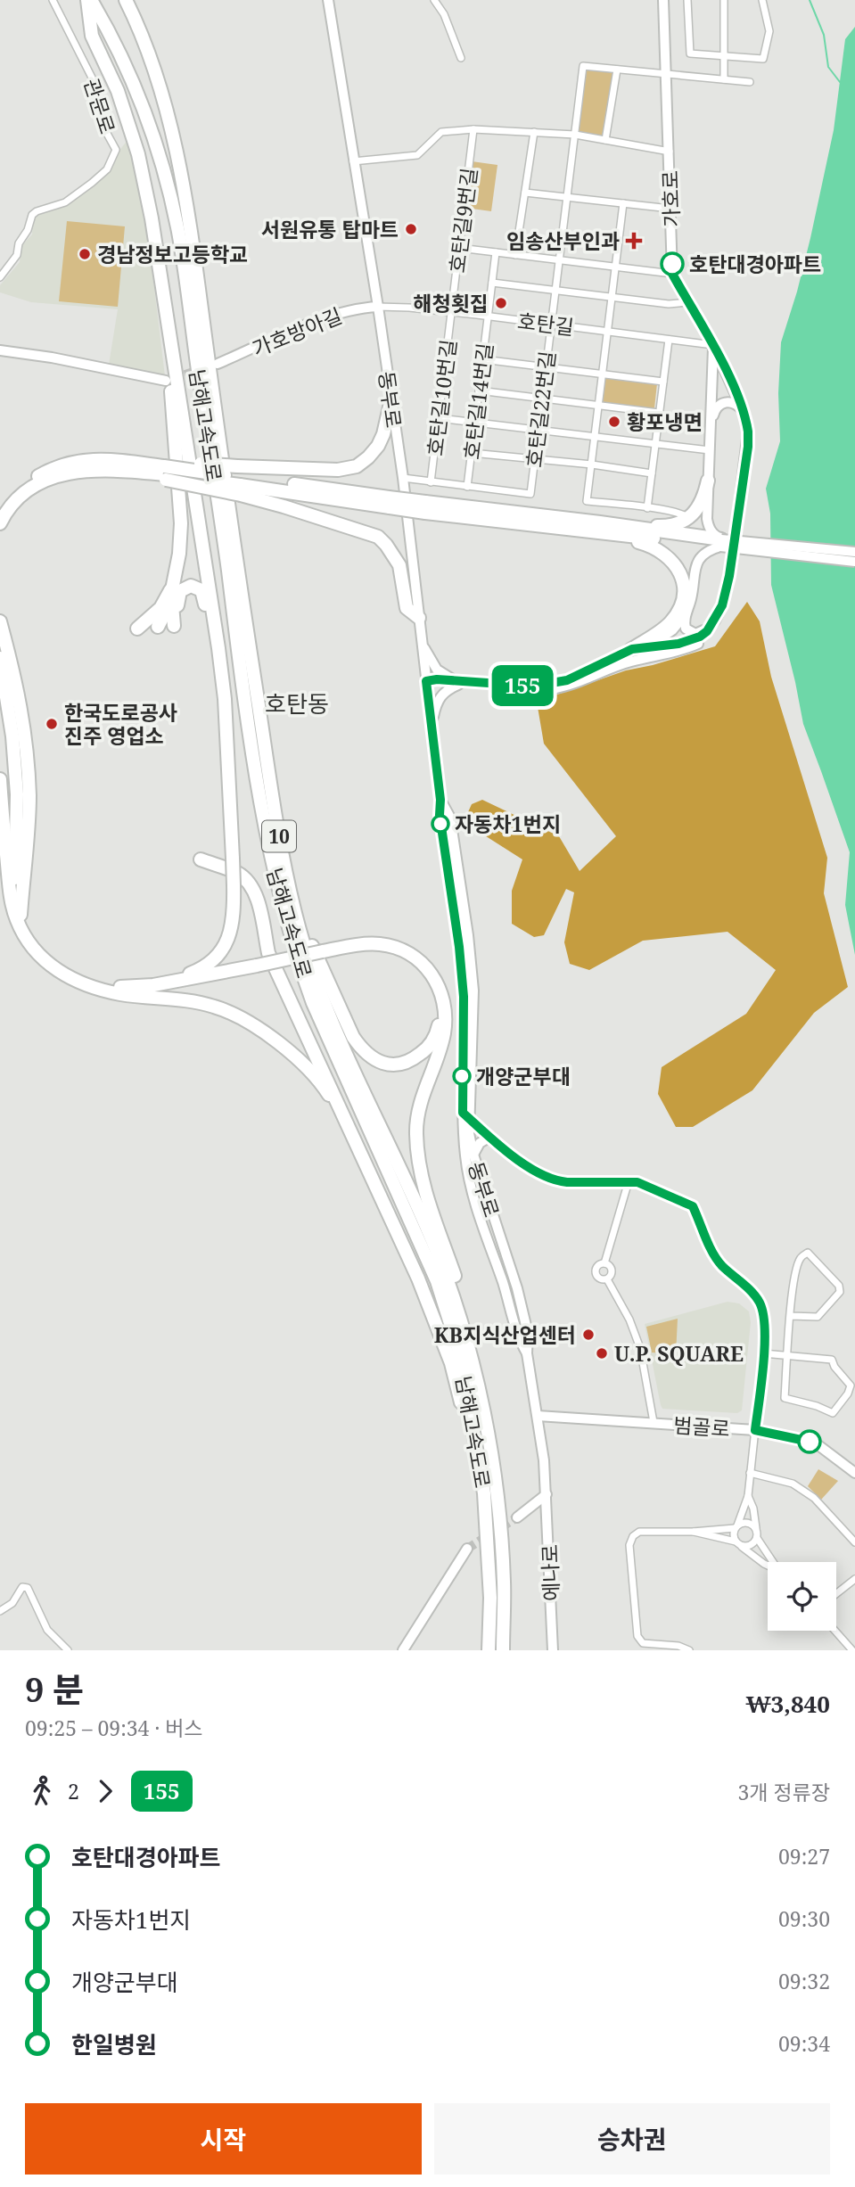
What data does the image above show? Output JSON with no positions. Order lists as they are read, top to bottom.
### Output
{
  "streets": {
    "highway": ["남해고속도로", "10"],
    "street": [
      "관문로",
      "가호로",
      "호탄길9번길",
      "호탄길",
      "가호방아길",
      "호탄길10번길",
      "동부로",
      "호탄길14번길",
      "호탄길22번길",
      "범골로",
      "에나로"
    ]
  },
  "crossings": [
    ["가호로", "호탄길9번길"],
    ["가호로", "호탄길"],
    ["가호로", "동부로"],
    ["가호로", "호탄길22번길"],
    ["호탄길9번길", "호탄길"],
    ["호탄길9번길", "호탄길10번길"],
    ["호탄길", "가호방아길"],
    ["호탄길", "호탄길10번길"],
    ["호탄길", "동부로"],
    ["호탄길", "호탄길14번길"],
    ["호탄길", "호탄길22번길"],
    ["가호방아길", "동부로"],
    ["동부로", "범골로"],
    ["동부로", "에나로"],
    ["호탄길14번길", "호탄길22번길"]
  ],
  "districts": ["호탄동"],
  "places": {
    "other": [
      "서원유통 탑마트",
      "경남정보고등학교",
      "호탄대경아파트",
      "해청횟집",
      "황포냉면",
      "한국도로공사 진주 영업소",
      "자동차1번지",
      "개양군부대",
      "KB지식산업센터",
      "U.P. SQUARE"
    ],
    "health": ["임송산부인과"]
  },
  "lines": ["bus line 155"],
  "page": {
    "on_map": "155",
    "heading": ["9 분", "09:25 – 09:34 · 버스", "₩3,840"],
    "legs": ["2", "155", "3개 정류장"],
    "list": [
      {
        "name": "호탄대경아파트",
        "value": "09:27"
      },
      {
        "name": "자동차1번지",
        "value": "09:30"
      },
      {
        "name": "개양군부대",
        "value": "09:32"
      },
      {
        "name": "한일병원",
        "value": "09:34"
      }
    ],
    "buttons": ["시작", "승차권"]
  }
}
